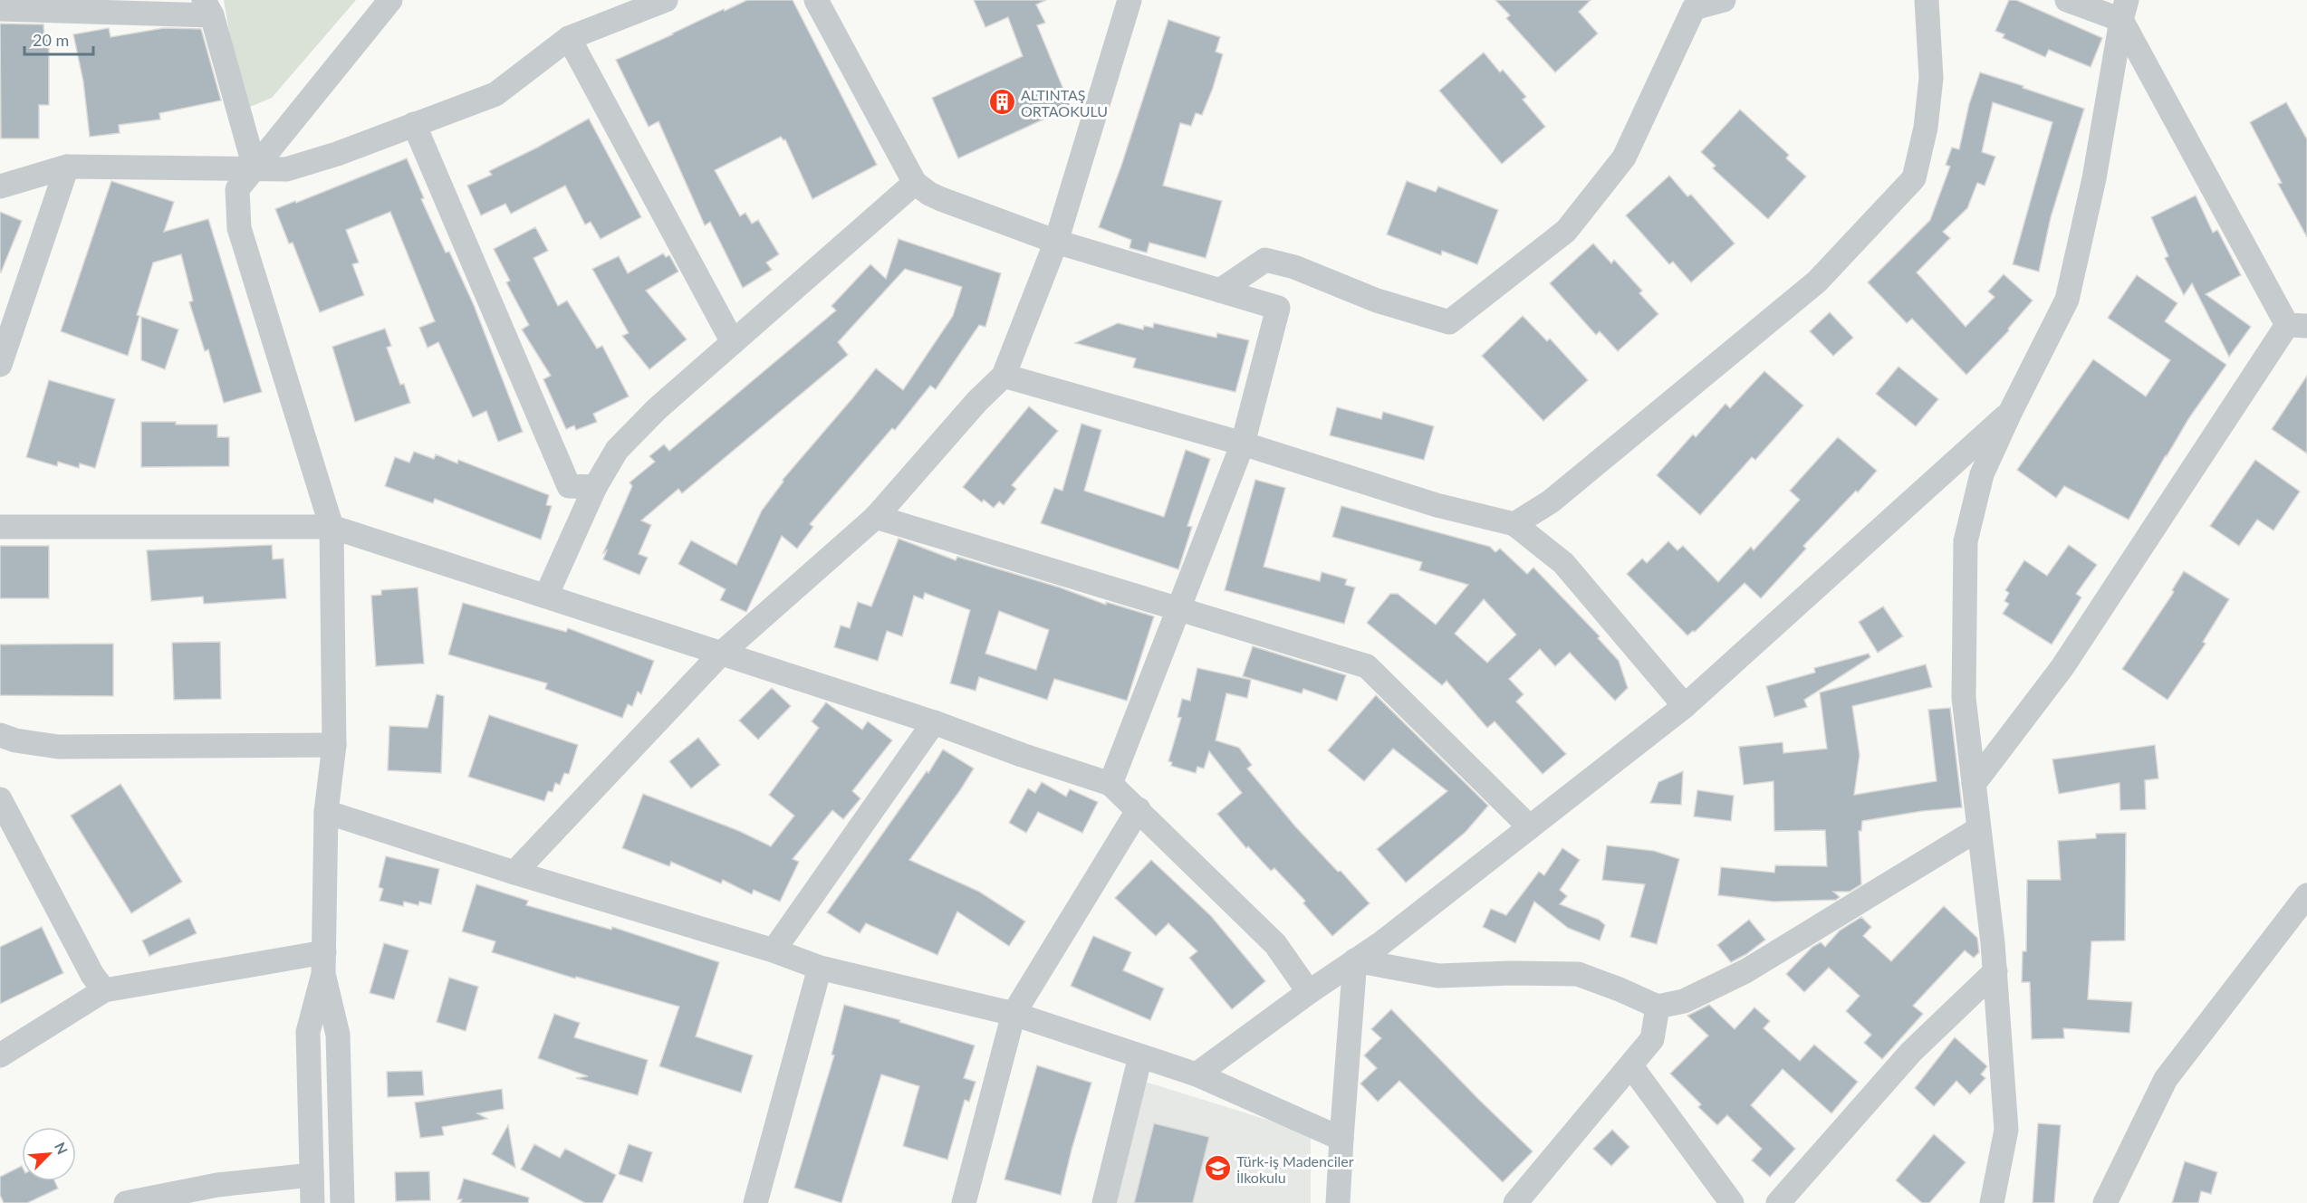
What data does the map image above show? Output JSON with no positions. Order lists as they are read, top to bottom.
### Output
{
  "places": {
    "building": ["ALTINTAŞ ORTAOKULU"],
    "school or university": ["Türk-iş Madenciler İlkokulu"]
  },
  "scale_bar": "20 m",
  "north": "top right"
}
